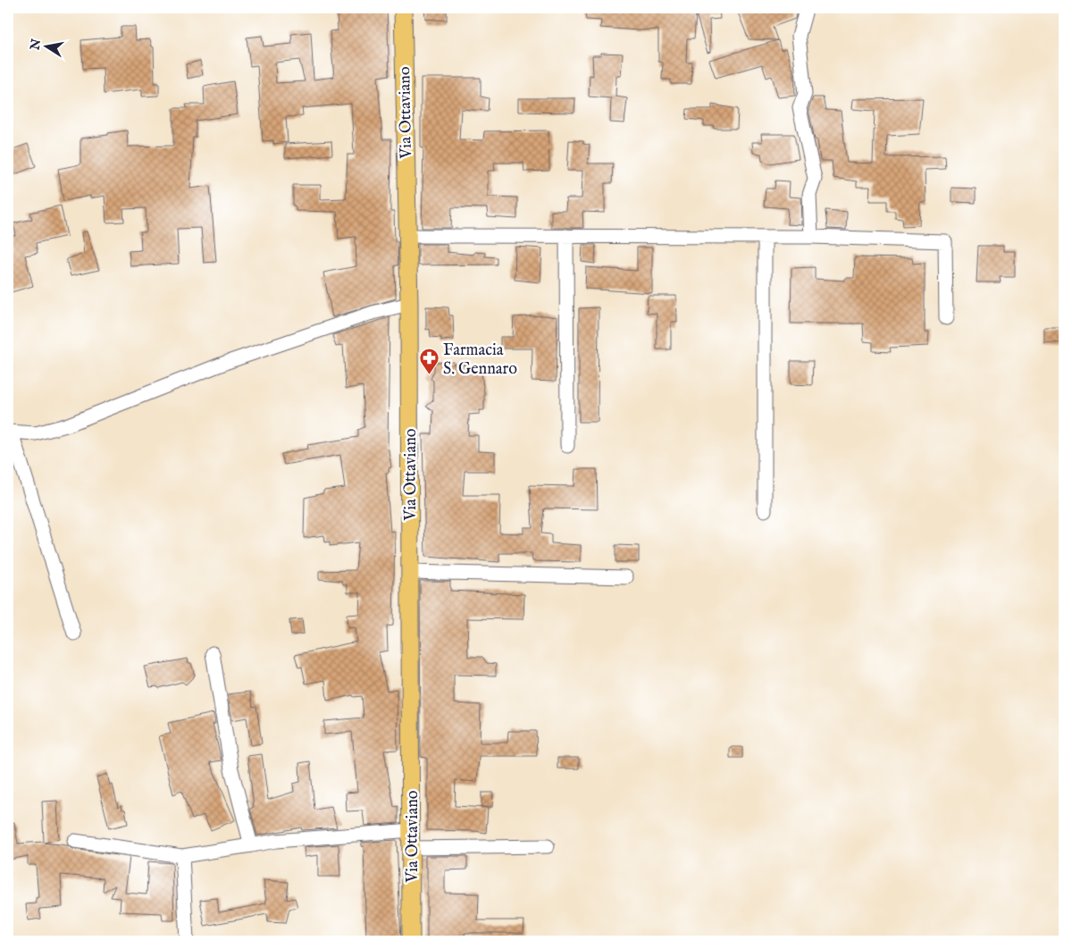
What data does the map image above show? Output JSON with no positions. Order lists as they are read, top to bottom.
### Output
{
  "streets": {
    "main road": ["Via Ottaviano"]
  },
  "places": {
    "pharmacy": ["Farmacia S. Gennaro"]
  },
  "north": "left"
}
